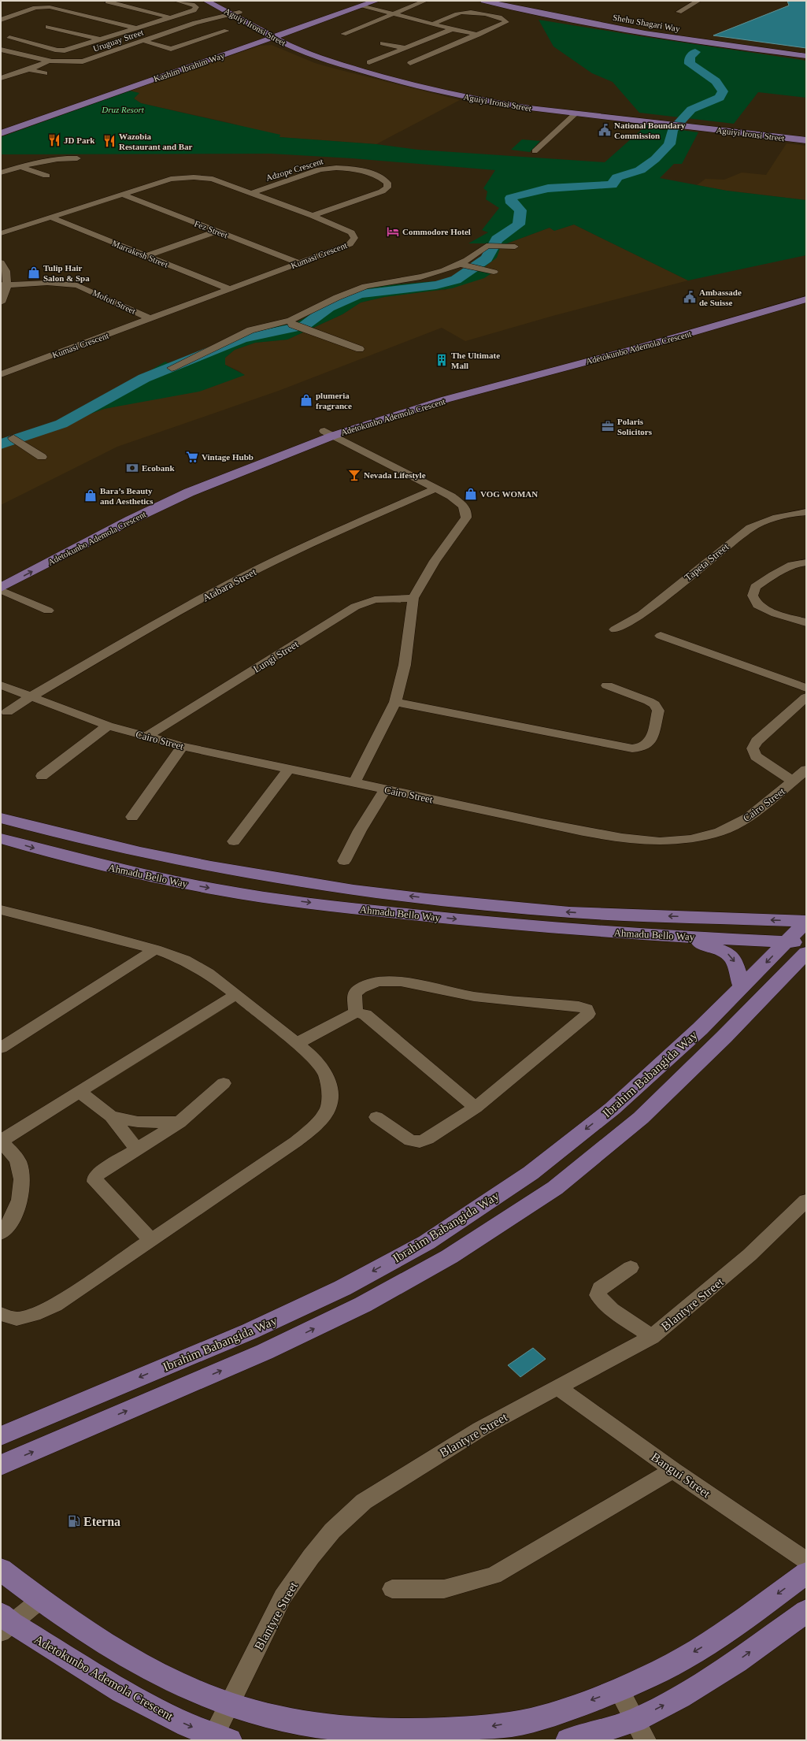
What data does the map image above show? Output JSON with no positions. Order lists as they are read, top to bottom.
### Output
{
  "streets": {
    "main road": [
      "Shehu Shagari Way",
      "Aguiyi Ironsi Street",
      "Kashim Ibrahim Way",
      "Adetokunbo Ademola Crescent",
      "Ahmadu Bello Way",
      "Ibrahim Babangida Way"
    ],
    "street": [
      "Uruguay Street",
      "Adzope Crescent",
      "Fez Street",
      "Marrakesh Street",
      "Kumasi Crescent",
      "Mofoti Street",
      "Tapeta Street",
      "Atabara Street",
      "Lungi Street",
      "Cairo Street",
      "Blantyre Street",
      "Bangui Street"
    ]
  },
  "crossings": [
    ["Aguiyi Ironsi Street", "Uruguay Street"],
    ["Aguiyi Ironsi Street", "Kashim Ibrahim Way"],
    ["Adzope Crescent", "Kumasi Crescent"],
    ["Fez Street", "Kumasi Crescent"],
    ["Marrakesh Street", "Kumasi Crescent"],
    ["Kumasi Crescent", "Mofoti Street"],
    ["Adetokunbo Ademola Crescent", "Blantyre Street"],
    ["Atabara Street", "Cairo Street"],
    ["Lungi Street", "Cairo Street"],
    ["Ahmadu Bello Way", "Ibrahim Babangida Way"],
    ["Blantyre Street", "Bangui Street"]
  ],
  "parks": ["Druz Resort"],
  "places": {
    "public building": ["National Boundary Commission", "Ambassade de Suisse"],
    "restaurant": ["JD Park", "Wazobia Restaurant and Bar"],
    "hotel": ["Commodore Hotel"],
    "shop": [
      "Tulip Hair Salon & Spa",
      "plumeria fragrance",
      "VOG WOMAN",
      "Bara’s Beauty and Aesthetics"
    ],
    "building": ["The Ultimate Mall"],
    "office": ["Polaris Solicitors"],
    "supermarket": ["Vintage Hubb"],
    "bank": ["Ecobank"],
    "bar": ["Nevada Lifestyle"],
    "fuel station": ["Eterna"]
  }
}
